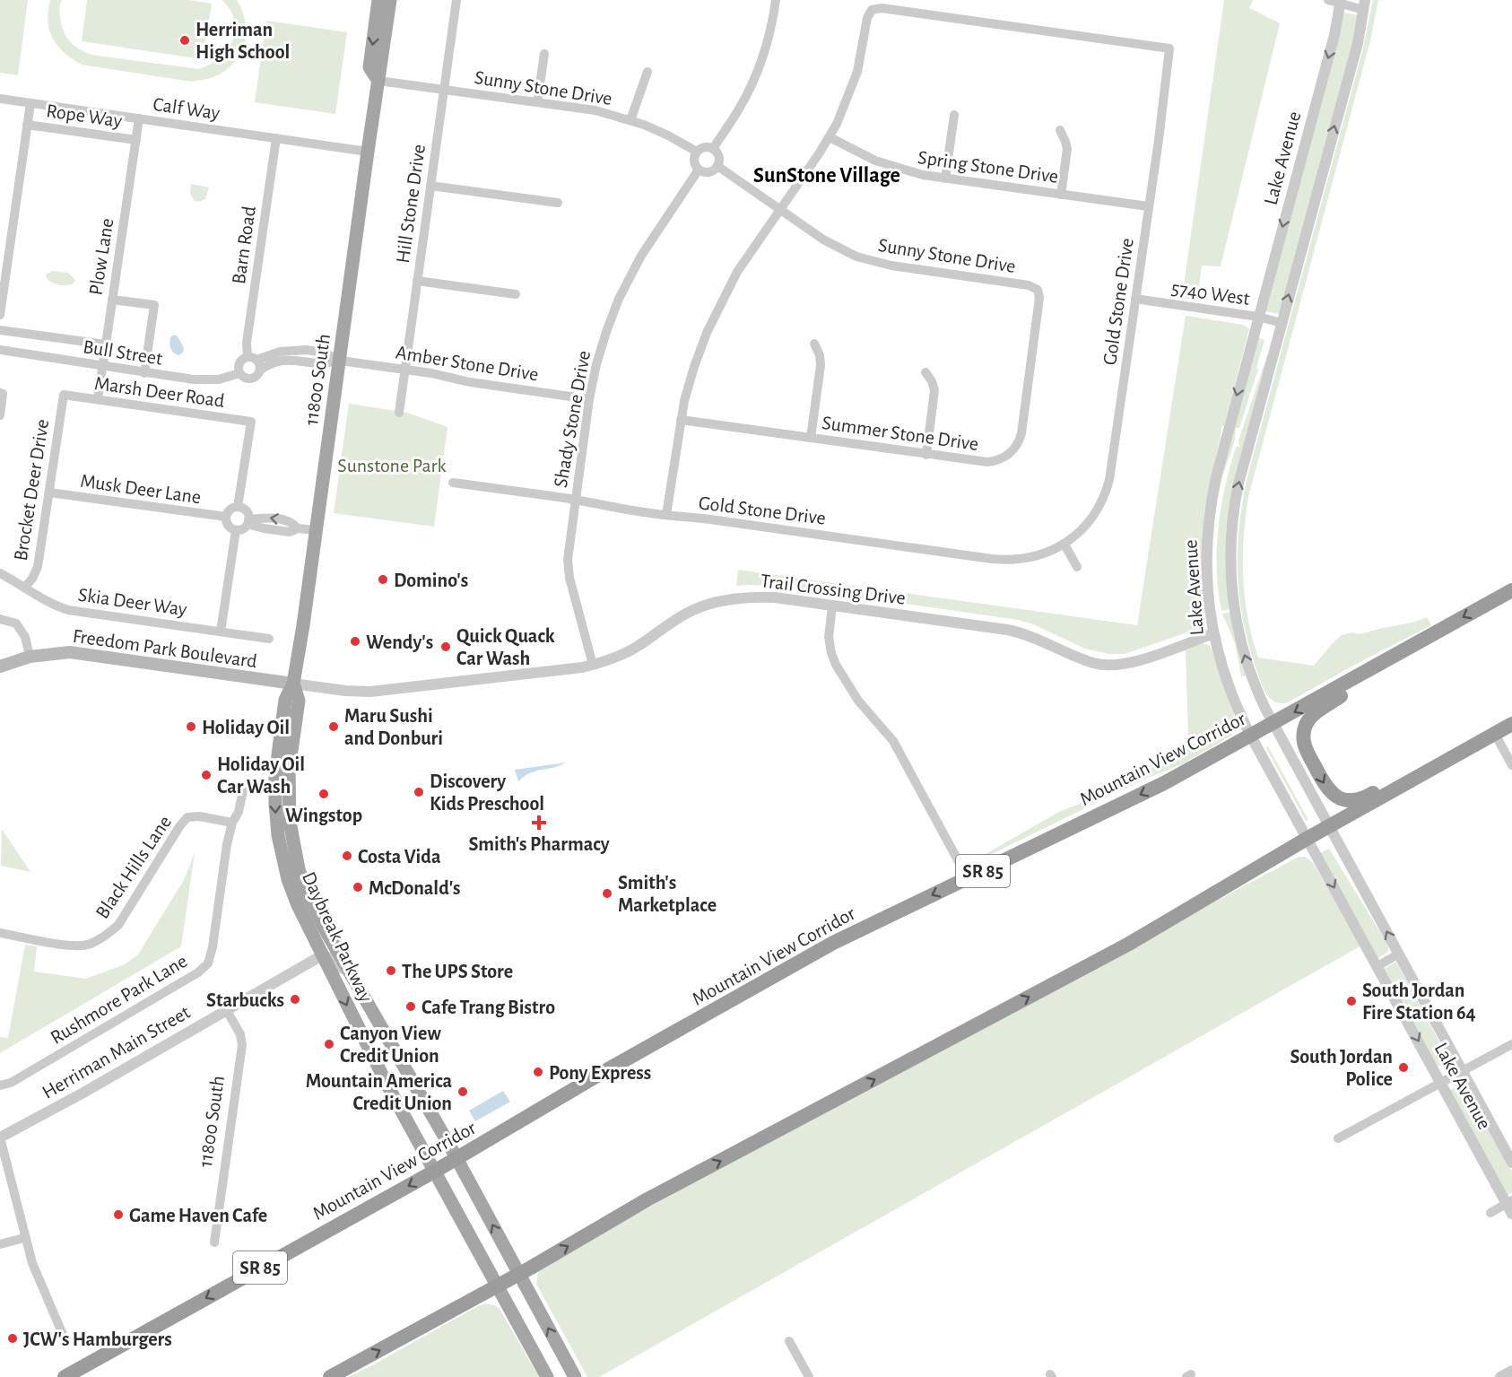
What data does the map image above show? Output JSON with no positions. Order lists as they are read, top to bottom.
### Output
{
  "streets": {
    "highway": ["Mountain View Corridor", "SR 85"],
    "main road": ["11800 South", "Freedom Park Boulevard", "Daybreak Parkway"],
    "street": [
      "Sunny Stone Drive",
      "Calf Way",
      "Rope Way",
      "Lake Avenue",
      "Spring Stone Drive",
      "Hill Stone Drive",
      "Barn Road",
      "Plow Lane",
      "5740 West",
      "Gold Stone Drive",
      "Bull Street",
      "Amber Stone Drive",
      "Marsh Deer Road",
      "Shady Stone Drive",
      "Summer Stone Drive",
      "Musk Deer Lane",
      "Brocket Deer Drive",
      "Trail Crossing Drive",
      "Skia Deer Way",
      "Black Hills Lane",
      "Rushmore Park Lane",
      "Herriman Main Street"
    ]
  },
  "crossings": [
    ["Sunny Stone Drive", "Hill Stone Drive"],
    ["Sunny Stone Drive", "11800 South"],
    ["Sunny Stone Drive", "Shady Stone Drive"],
    ["Sunny Stone Drive", "Summer Stone Drive"],
    ["Calf Way", "Barn Road"],
    ["Calf Way", "Plow Lane"],
    ["Calf Way", "11800 South"],
    ["Rope Way", "Plow Lane"],
    ["Lake Avenue", "5740 West"],
    ["Lake Avenue", "Trail Crossing Drive"],
    ["Lake Avenue", "Mountain View Corridor"],
    ["Spring Stone Drive", "Gold Stone Drive"],
    ["Hill Stone Drive", "Amber Stone Drive"],
    ["Barn Road", "Bull Street"],
    ["Barn Road", "Amber Stone Drive"],
    ["Plow Lane", "Bull Street"],
    ["Plow Lane", "Marsh Deer Road"],
    ["5740 West", "Gold Stone Drive"],
    ["Gold Stone Drive", "Shady Stone Drive"],
    ["Bull Street", "Amber Stone Drive"],
    ["Amber Stone Drive", "11800 South"],
    ["Amber Stone Drive", "Shady Stone Drive"],
    ["11800 South", "Trail Crossing Drive"],
    ["11800 South", "Freedom Park Boulevard"],
    ["11800 South", "Daybreak Parkway"],
    ["11800 South", "Herriman Main Street"],
    ["Marsh Deer Road", "Musk Deer Lane"],
    ["Marsh Deer Road", "Brocket Deer Drive"],
    ["Shady Stone Drive", "Trail Crossing Drive"],
    ["Musk Deer Lane", "Brocket Deer Drive"],
    ["Brocket Deer Drive", "Skia Deer Way"],
    ["Trail Crossing Drive", "Freedom Park Boulevard"],
    ["Trail Crossing Drive", "Daybreak Parkway"],
    ["Freedom Park Boulevard", "Daybreak Parkway"],
    ["Mountain View Corridor", "Daybreak Parkway"],
    ["Black Hills Lane", "Rushmore Park Lane"],
    ["Daybreak Parkway", "Herriman Main Street"]
  ],
  "districts": ["SunStone Village"],
  "parks": ["Sunstone Park"],
  "places": {
    "other": [
      "Herriman High School",
      "Domino's",
      "Wendy's",
      "Quick Quack Car Wash",
      "Holiday Oil",
      "Maru Sushi and Donburi",
      "Holiday Oil Car Wash",
      "Discovery Kids Preschool",
      "Wingstop",
      "Costa Vida",
      "McDonald's",
      "Smith's Marketplace",
      "The UPS Store",
      "Starbucks",
      "South Jordan Fire Station 64",
      "Cafe Trang Bistro",
      "Canyon View Credit Union",
      "South Jordan Police",
      "Pony Express",
      "Mountain America Credit Union",
      "Game Haven Cafe",
      "JCW's Hamburgers"
    ],
    "health": ["Smith's Pharmacy"]
  }
}
